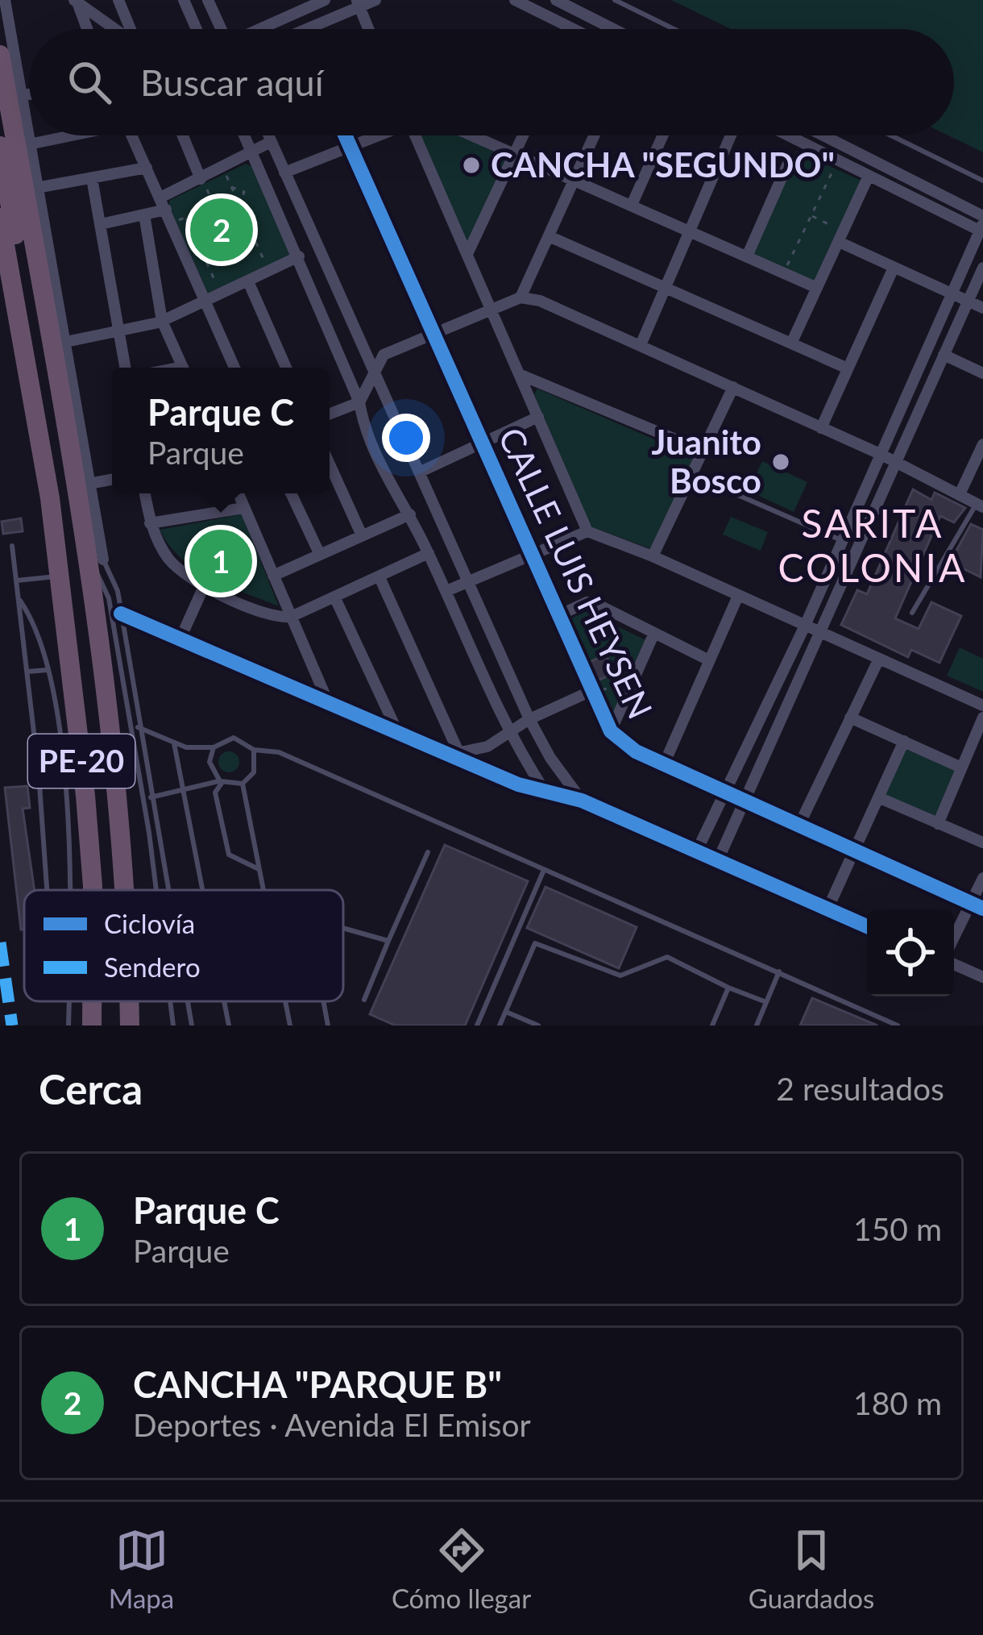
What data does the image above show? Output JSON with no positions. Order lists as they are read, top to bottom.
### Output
{
  "streets": {
    "highway": ["PE-20"],
    "street": ["CALLE LUIS HEYSEN"]
  },
  "districts": ["SARITA COLONIA"],
  "places": ["CANCHA \"SEGUNDO\"", "Juanito Bosco"],
  "legend": ["Ciclovía", "Sendero"],
  "page": {
    "search": "Buscar aquí",
    "pins": ["2", "1"],
    "popup": ["Parque C", "Parque"],
    "heading": ["Cerca", "2 resultados"],
    "list": [
      {
        "mark": "1",
        "name": "Parque C",
        "note": "Parque",
        "value": "150 m"
      },
      {
        "mark": "2",
        "name": "CANCHA \"PARQUE B\"",
        "note": "Deportes · Avenida El Emisor",
        "value": "180 m"
      }
    ],
    "nav": ["Mapa", "Cómo llegar", "Guardados"]
  }
}
